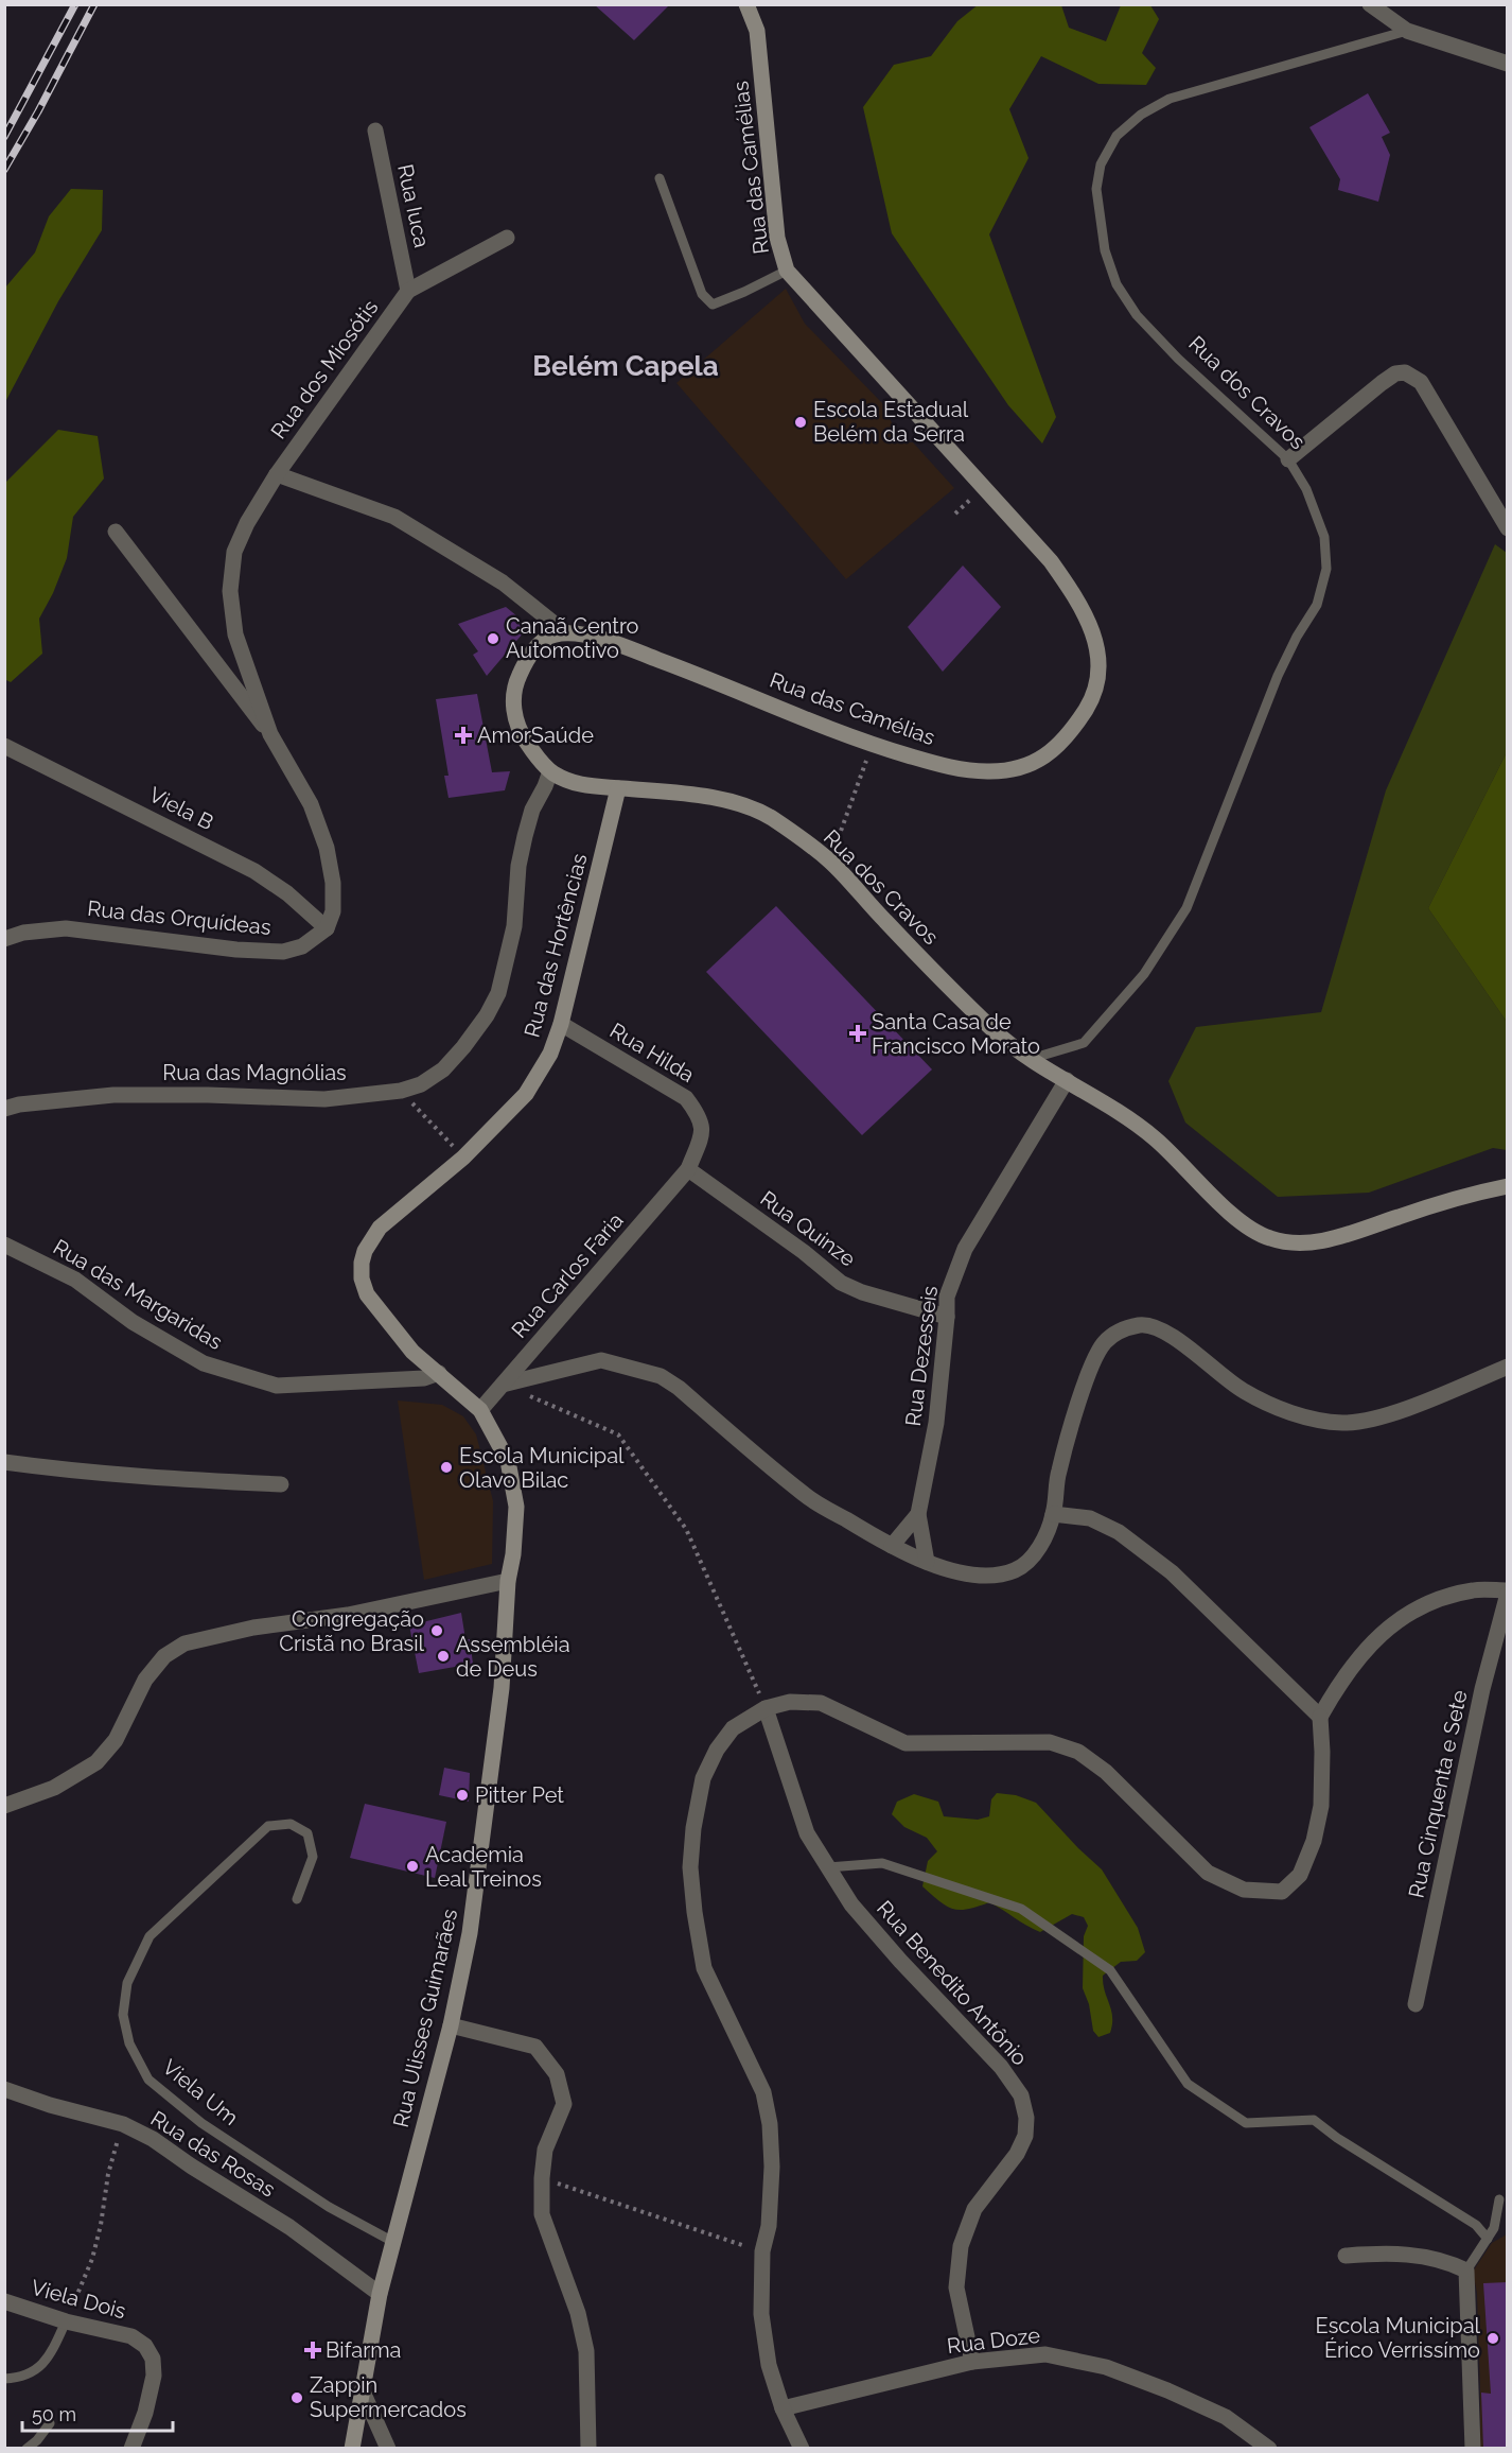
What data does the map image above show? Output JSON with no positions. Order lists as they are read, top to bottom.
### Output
{
  "streets": {
    "main road": [
      "Rua das Camélias",
      "Rua dos Cravos",
      "Rua das Hortências",
      "Rua Ulisses Guimarães"
    ],
    "street": [
      "Rua Iuca",
      "Rua dos Miosótis",
      "Viela B",
      "Rua das Orquídeas",
      "Rua Hilda",
      "Rua das Magnólias",
      "Rua Quinze",
      "Rua Carlos Faria",
      "Rua das Margaridas",
      "Rua Dezesseis",
      "Rua Cinquenta e Sete",
      "Rua Benedito Antônio",
      "Rua das Rosas",
      "Viela Dois",
      "Rua Doze"
    ],
    "lane": ["Viela Um"]
  },
  "crossings": [
    ["Rua das Camélias", "Rua dos Cravos"],
    ["Rua Iuca", "Rua dos Miosótis"],
    ["Rua dos Cravos", "Rua das Hortências"],
    ["Rua dos Cravos", "Rua das Magnólias"],
    ["Rua dos Cravos", "Rua Dezesseis"],
    ["Viela B", "Rua das Orquídeas"],
    ["Rua das Hortências", "Rua Hilda"],
    ["Rua das Hortências", "Rua Carlos Faria"],
    ["Rua das Hortências", "Rua das Margaridas"],
    ["Rua das Hortências", "Rua Ulisses Guimarães"],
    ["Rua Hilda", "Rua Quinze"],
    ["Rua Hilda", "Rua Carlos Faria"],
    ["Rua Quinze", "Rua Carlos Faria"],
    ["Rua Quinze", "Rua Dezesseis"],
    ["Rua Carlos Faria", "Rua Ulisses Guimarães"],
    ["Rua Benedito Antônio", "Rua Doze"],
    ["Rua Ulisses Guimarães", "Viela Um"],
    ["Rua Ulisses Guimarães", "Rua das Rosas"]
  ],
  "districts": ["Belém Capela"],
  "places": {
    "other": [
      "Escola Estadual Belém da Serra",
      "Canaã Centro Automotivo",
      "Escola Municipal Olavo Bilac",
      "Congregação Cristã no Brasil",
      "Assembléia de Deus",
      "Pitter Pet",
      "Academia Leal Treinos",
      "Escola Municipal Érico Verrissímo",
      "Zappin Supermercados"
    ],
    "health": ["AmorSaúde", "Santa Casa de Francisco Morato", "Bifarma"]
  },
  "scale_bar": "50 m"
}
